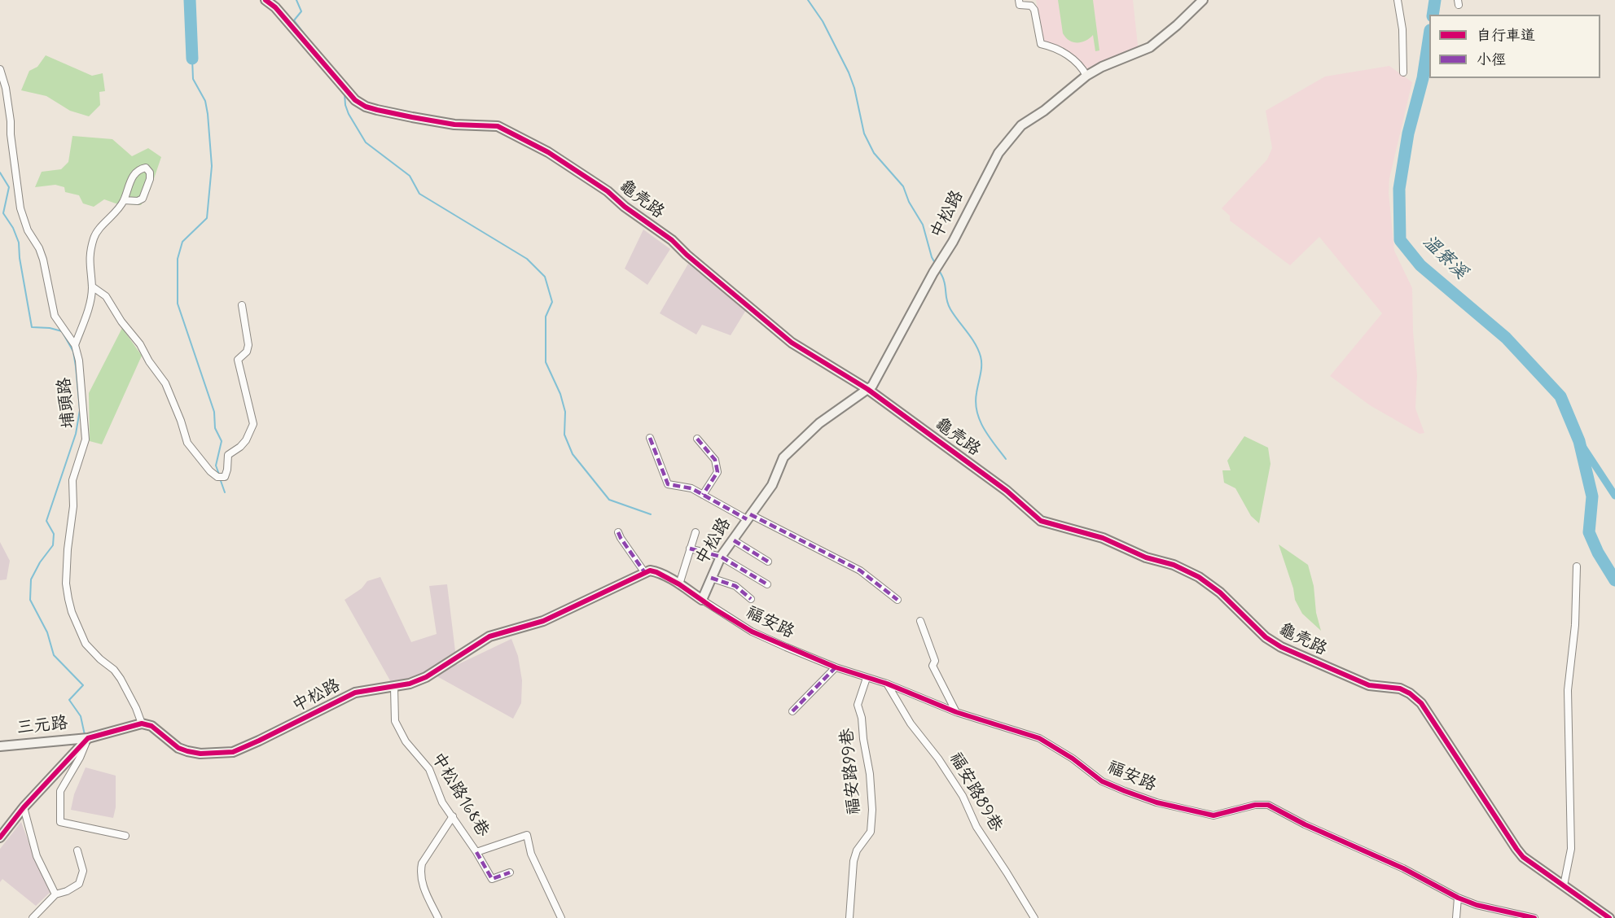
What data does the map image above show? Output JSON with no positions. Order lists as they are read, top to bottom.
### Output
{
  "streets": {
    "street": [
      "龜壳路",
      "中松路",
      "埔頭路",
      "福安路",
      "三元路",
      "福安路99巷",
      "福安路89巷",
      "中松路168巷"
    ]
  },
  "crossings": [
    ["龜壳路", "中松路"],
    ["中松路", "埔頭路"],
    ["中松路", "福安路"],
    ["中松路", "中松路168巷"],
    ["福安路", "福安路99巷"],
    ["福安路", "福安路89巷"]
  ],
  "water": ["溫寮溪"],
  "legend": ["自行車道", "小徑"]
}
